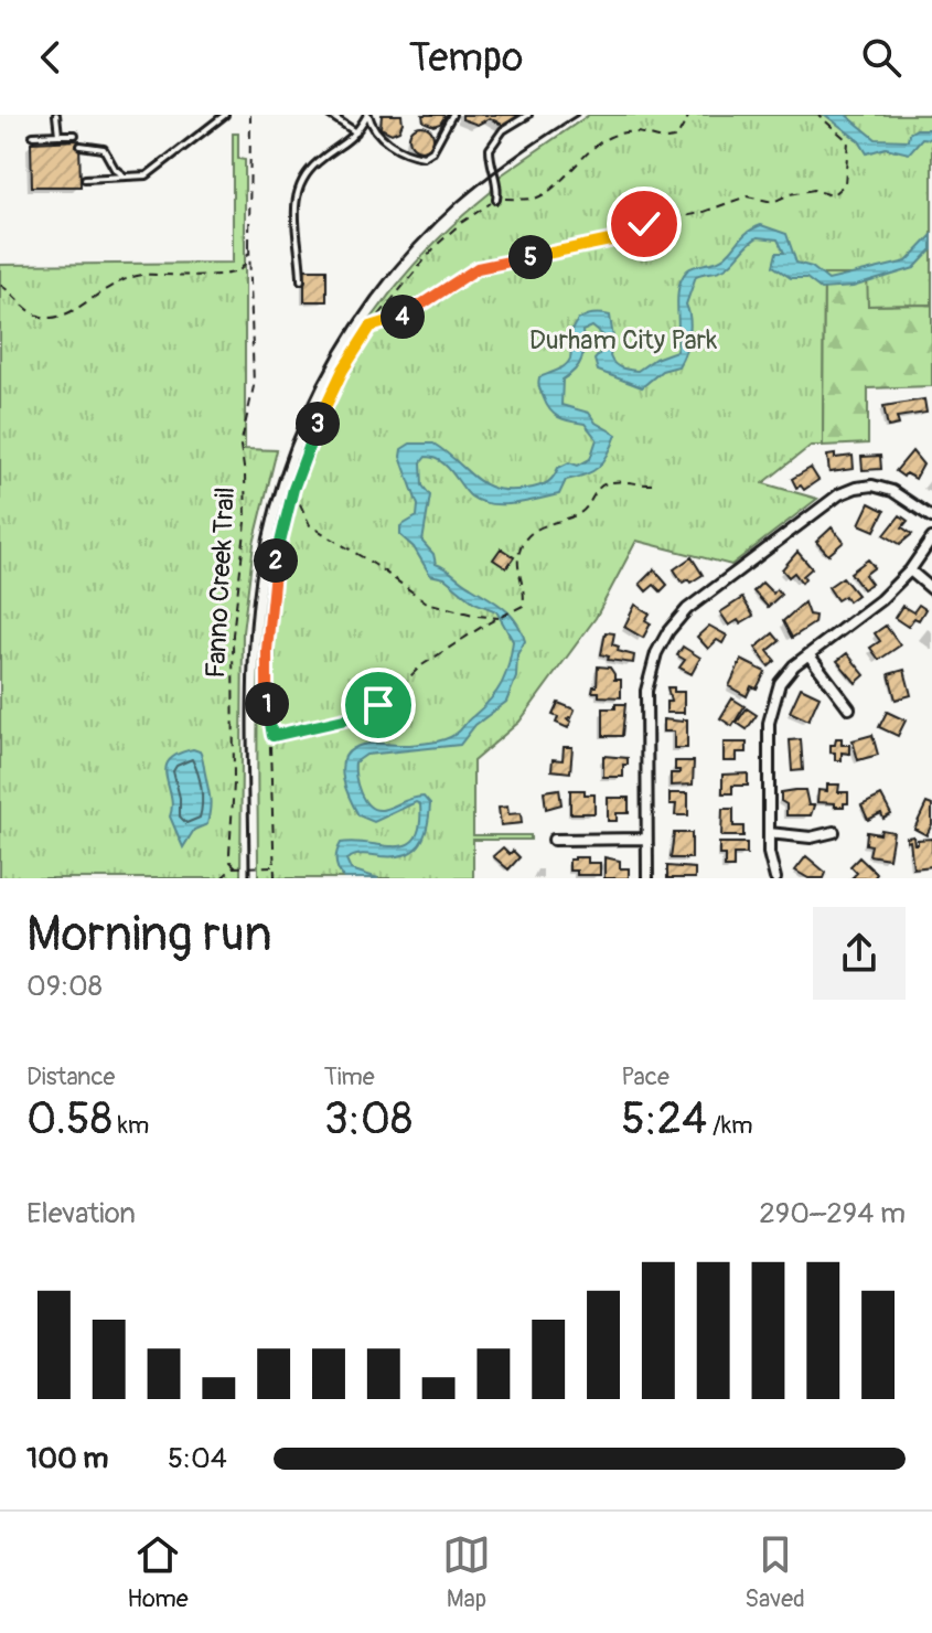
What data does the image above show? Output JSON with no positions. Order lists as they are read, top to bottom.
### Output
{
  "streets": {
    "path": ["Fanno Creek Trail"]
  },
  "parks": ["Durham City Park"],
  "page": {
    "header": "Tempo",
    "pins": [
      "5",
      "4",
      "3",
      "2",
      "1"
    ],
    "heading": ["Morning run", "09:08"],
    "stats": [
      ["Distance", "0.58 km"],
      ["Time", "3:08"],
      ["Pace", "5:24 /km"]
    ],
    "chart": ["Elevation", "290–294 m"],
    "list": [
      {
        "name": "100 m",
        "note": "5:04"
      }
    ],
    "tabs": ["Home", "Map", "Saved"]
  }
}
